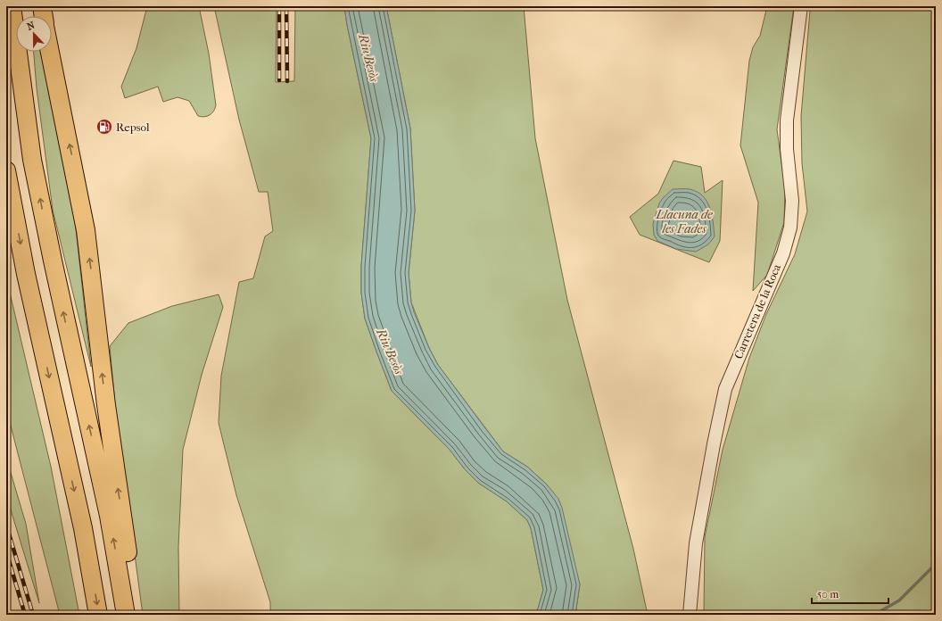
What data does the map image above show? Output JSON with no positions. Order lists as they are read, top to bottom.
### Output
{
  "streets": {
    "street": ["Carretera de la Roca"]
  },
  "water": ["Riu Besòs", "Llacuna de les Fades"],
  "places": {
    "fuel station": ["Repsol"]
  },
  "scale_bar": "50 m",
  "north": "top"
}
